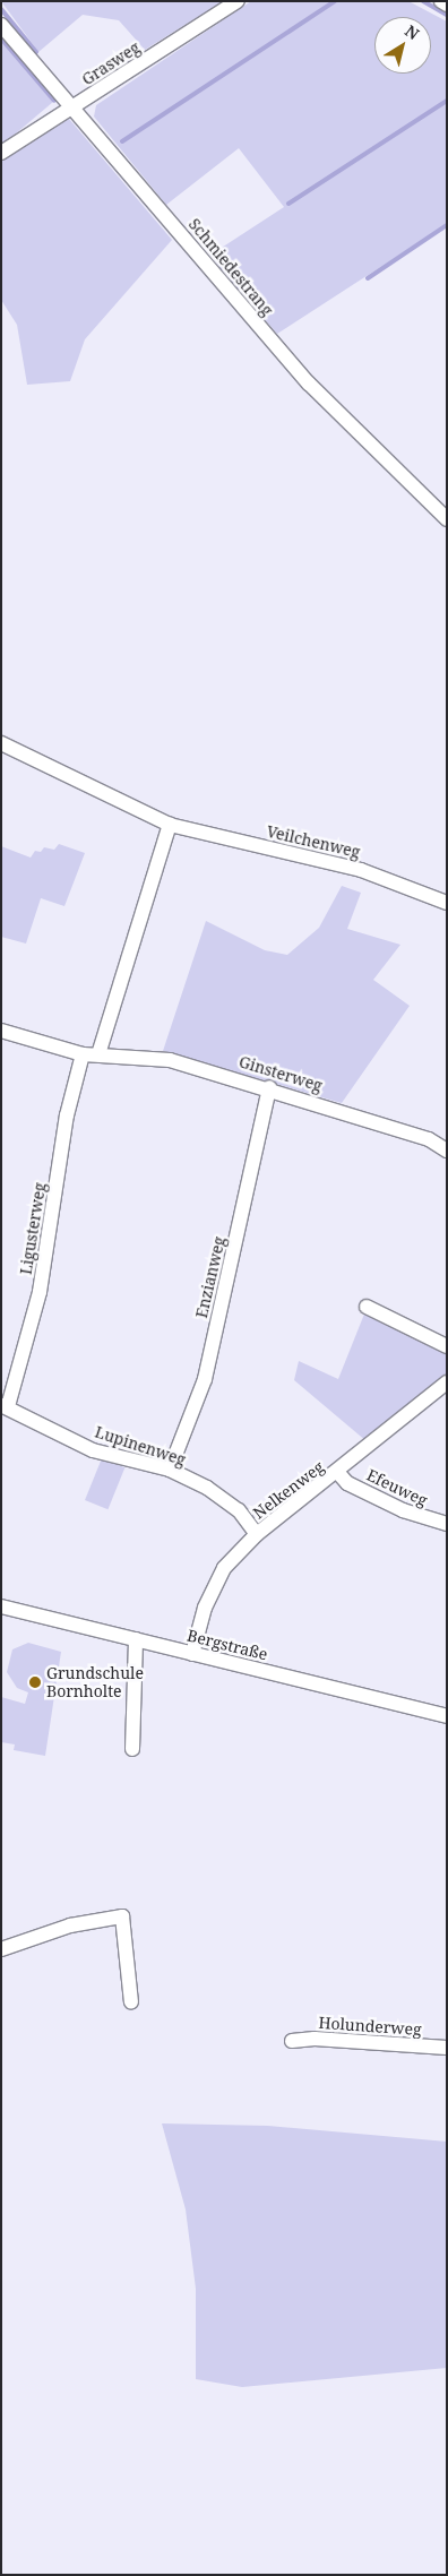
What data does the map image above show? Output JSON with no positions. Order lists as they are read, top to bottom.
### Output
{
  "streets": {
    "street": [
      "Grasweg",
      "Schmiedestrang",
      "Veilchenweg",
      "Ginsterweg",
      "Ligusterweg",
      "Enzianweg",
      "Lupinenweg",
      "Efeuweg",
      "Nelkenweg",
      "Bergstraße",
      "Holunderweg"
    ]
  },
  "crossings": [
    ["Grasweg", "Schmiedestrang"],
    ["Ginsterweg", "Ligusterweg"],
    ["Ginsterweg", "Enzianweg"],
    ["Ligusterweg", "Lupinenweg"],
    ["Enzianweg", "Lupinenweg"],
    ["Lupinenweg", "Nelkenweg"],
    ["Efeuweg", "Nelkenweg"],
    ["Nelkenweg", "Bergstraße"]
  ],
  "places": ["Grundschule Bornholte"],
  "north": "top right"
}
